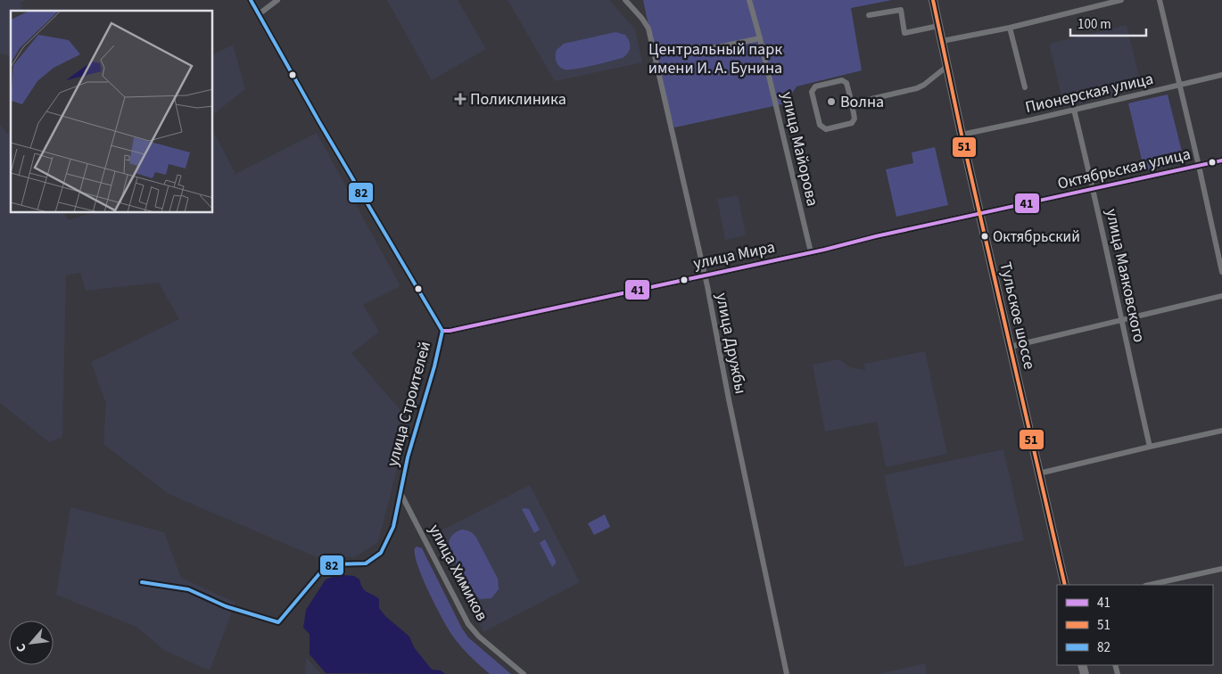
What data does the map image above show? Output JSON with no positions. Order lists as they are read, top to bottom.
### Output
{
  "streets": {
    "main road": ["Тульское шоссе"],
    "street": [
      "Пионерская улица",
      "улица Майорова",
      "Октябрьская улица",
      "улица Мира",
      "улица Маяковского",
      "улица Дружбы",
      "улица Строителей",
      "улица Химиков"
    ]
  },
  "crossings": [
    ["Пионерская улица", "улица Маяковского"],
    ["Пионерская улица", "Тульское шоссе"],
    ["улица Майорова", "улица Мира"],
    ["Октябрьская улица", "улица Мира"],
    ["Октябрьская улица", "улица Маяковского"],
    ["Октябрьская улица", "Тульское шоссе"],
    ["улица Мира", "Тульское шоссе"],
    ["улица Мира", "улица Дружбы"],
    ["улица Мира", "улица Строителей"],
    ["улица Строителей", "улица Химиков"]
  ],
  "parks": ["Центральный парк имени И. А. Бунина"],
  "places": {
    "health": ["Поликлиника"],
    "other": ["Волна", "Октябрьский"]
  },
  "lines": ["transit line 51", "transit line 82", "transit line 41"],
  "legend": ["41", "51", "82"],
  "scale_bar": "100 m",
  "north": "bottom left"
}
